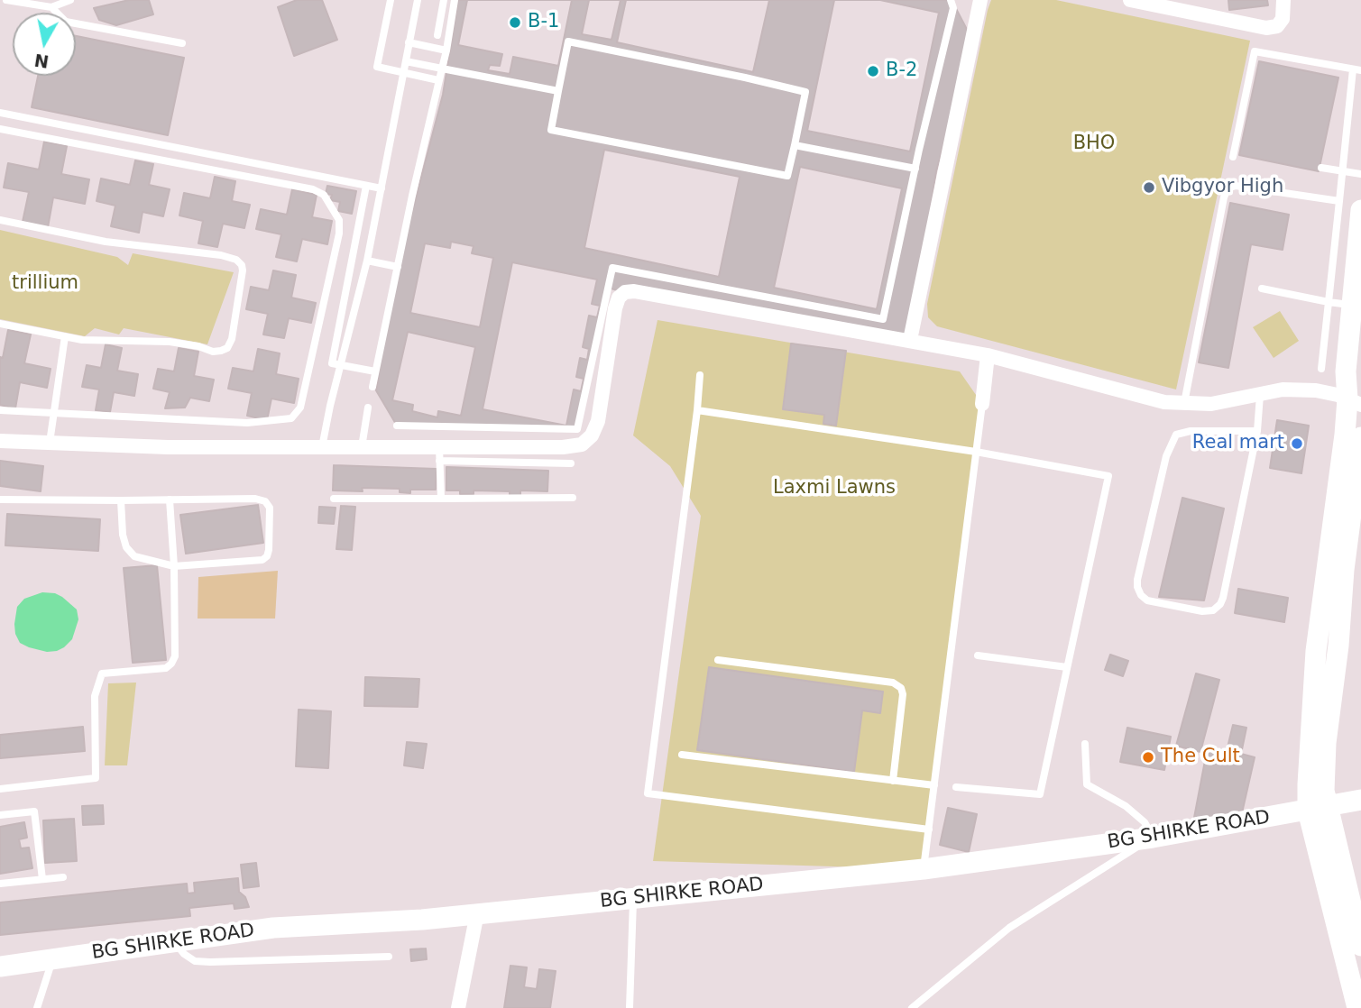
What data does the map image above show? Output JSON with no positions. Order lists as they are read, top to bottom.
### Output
{
  "streets": {
    "street": ["BG SHIRKE ROAD"]
  },
  "parks": ["BHO", "trillium", "Laxmi Lawns"],
  "places": [
    "B-1",
    "B-2",
    "Vibgyor High",
    "Real mart",
    "The Cult"
  ],
  "north": "bottom"
}
